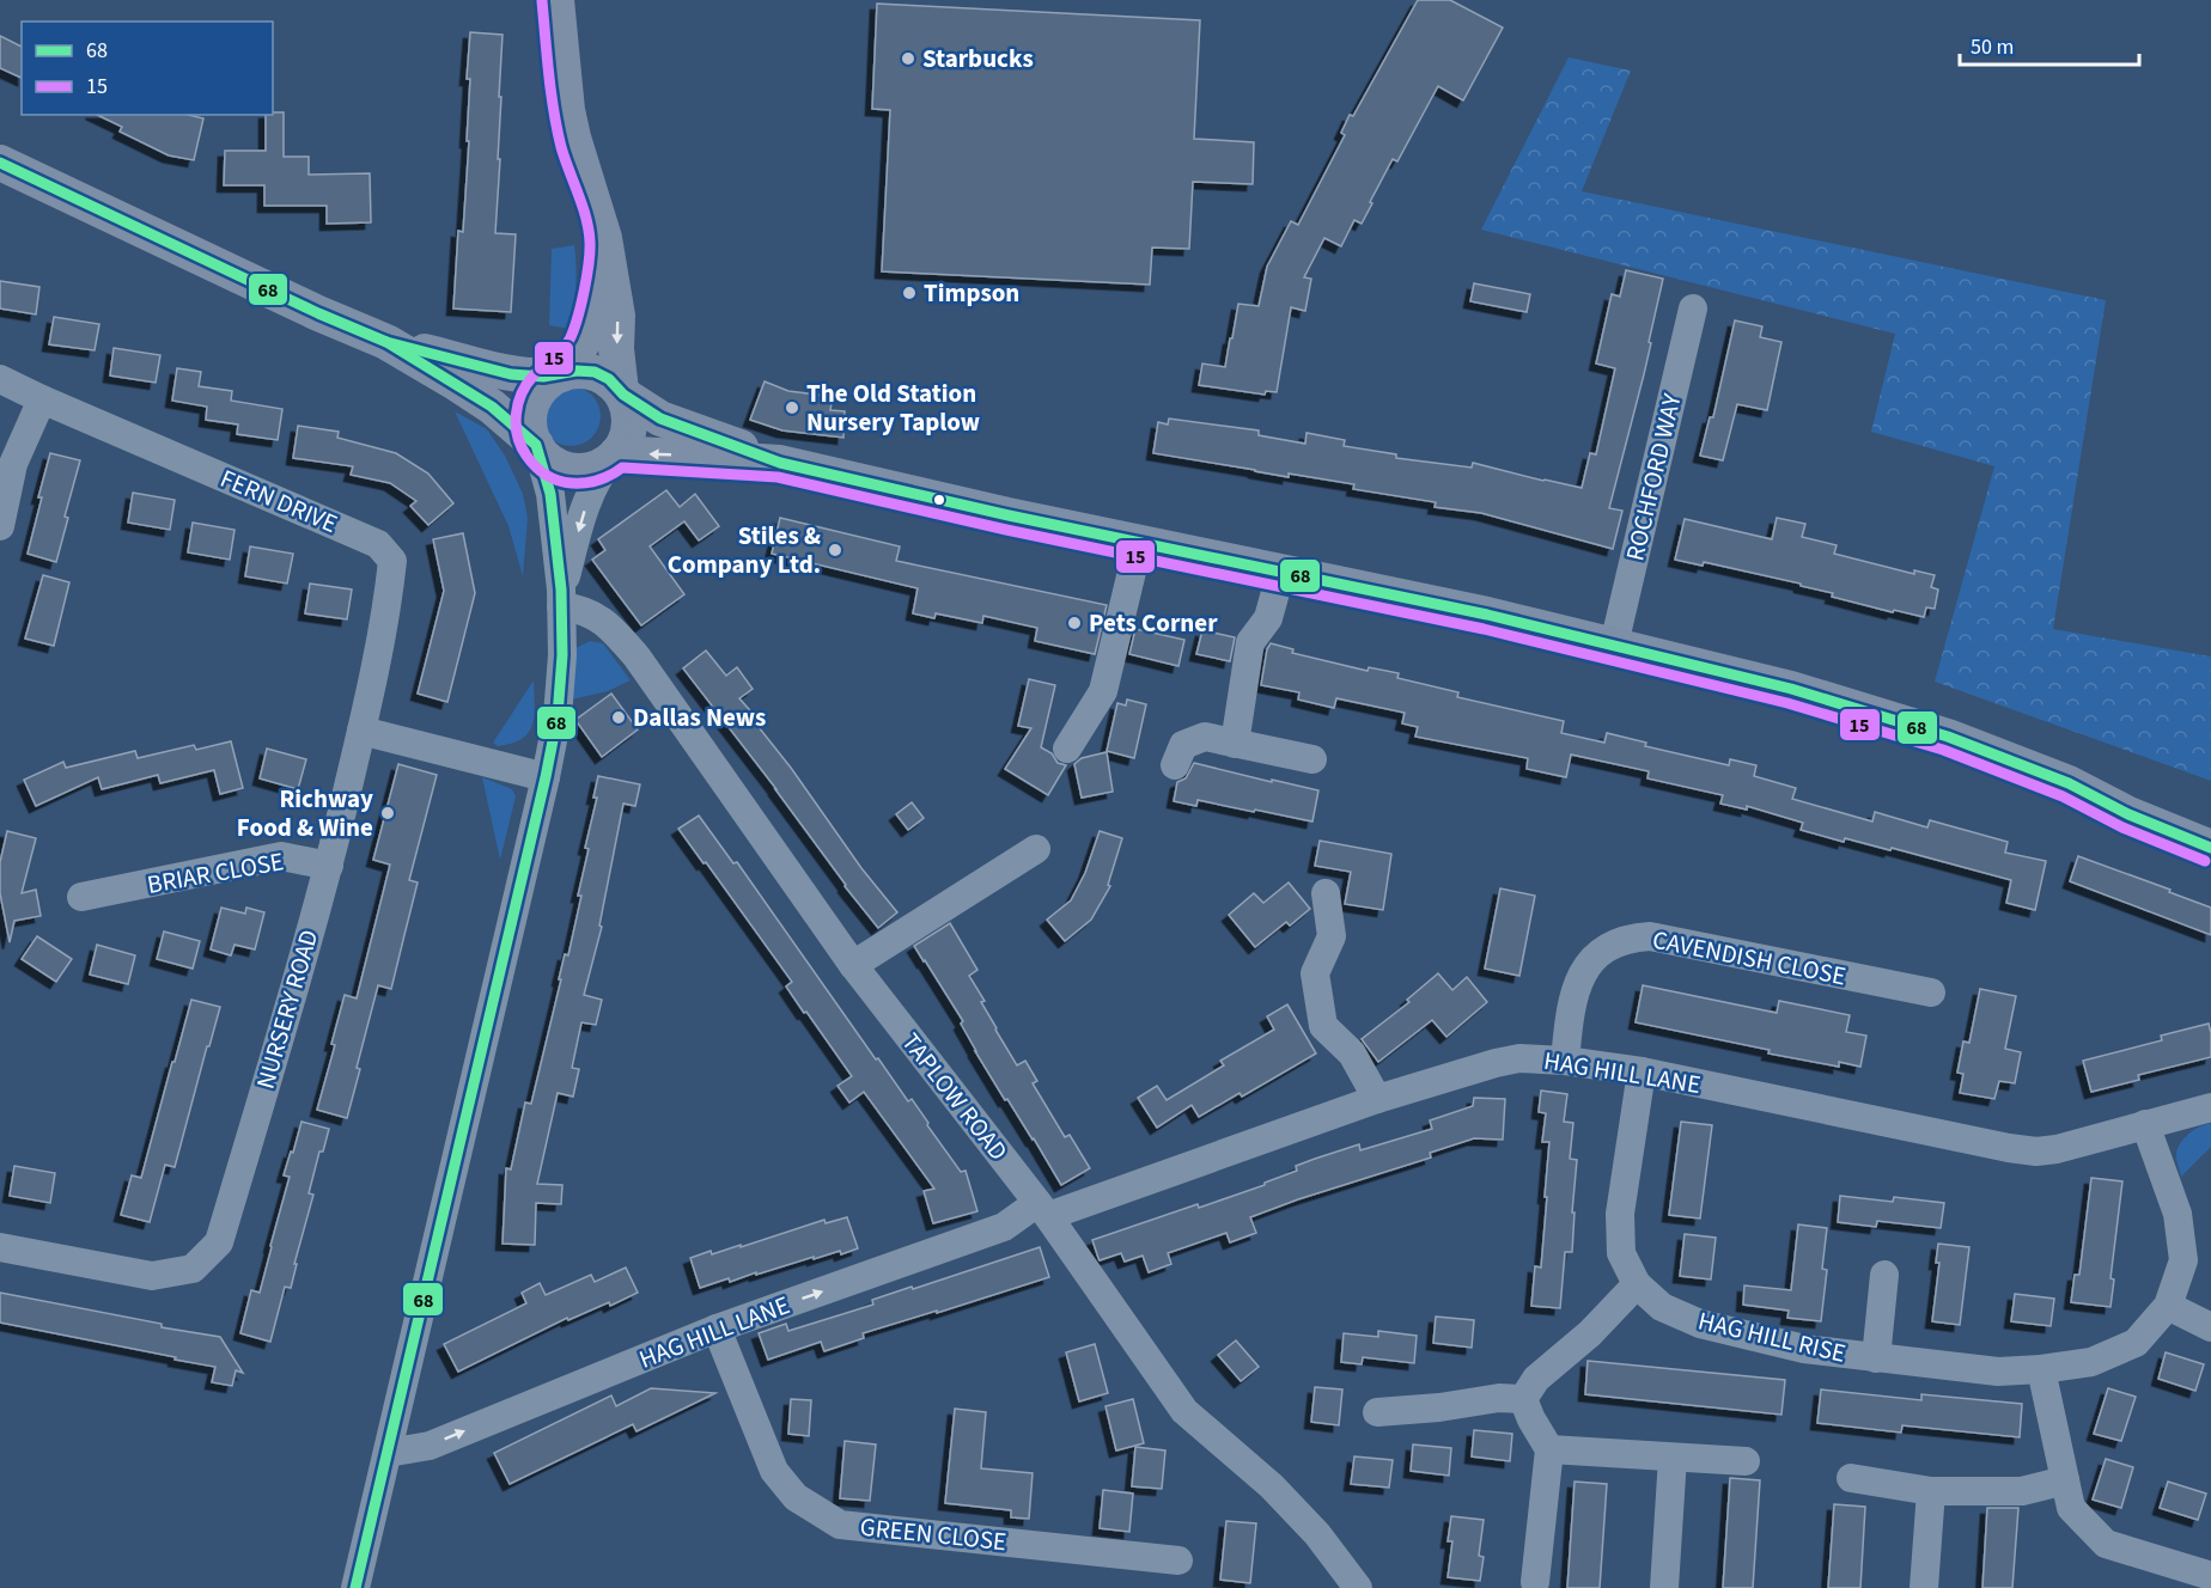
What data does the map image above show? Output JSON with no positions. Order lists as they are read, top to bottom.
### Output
{
  "streets": {
    "street": [
      "ROCHFORD WAY",
      "FERN DRIVE",
      "BRIAR CLOSE",
      "CAVENDISH CLOSE",
      "NURSERY ROAD",
      "HAG HILL LANE",
      "TAPLOW ROAD",
      "HAG HILL RISE",
      "GREEN CLOSE"
    ]
  },
  "crossings": [
    ["FERN DRIVE", "NURSERY ROAD"],
    ["BRIAR CLOSE", "NURSERY ROAD"],
    ["CAVENDISH CLOSE", "HAG HILL LANE"],
    ["HAG HILL LANE", "TAPLOW ROAD"],
    ["HAG HILL LANE", "HAG HILL RISE"],
    ["HAG HILL LANE", "GREEN CLOSE"]
  ],
  "one_way": ["HAG HILL LANE"],
  "places": [
    "Starbucks",
    "Timpson",
    "The Old Station Nursery Taplow",
    "Stiles & Company Ltd.",
    "Pets Corner",
    "Dallas News",
    "Richway Food & Wine"
  ],
  "lines": ["transit line 15", "transit line 68"],
  "legend": ["68", "15"],
  "scale_bar": "50 m"
}
